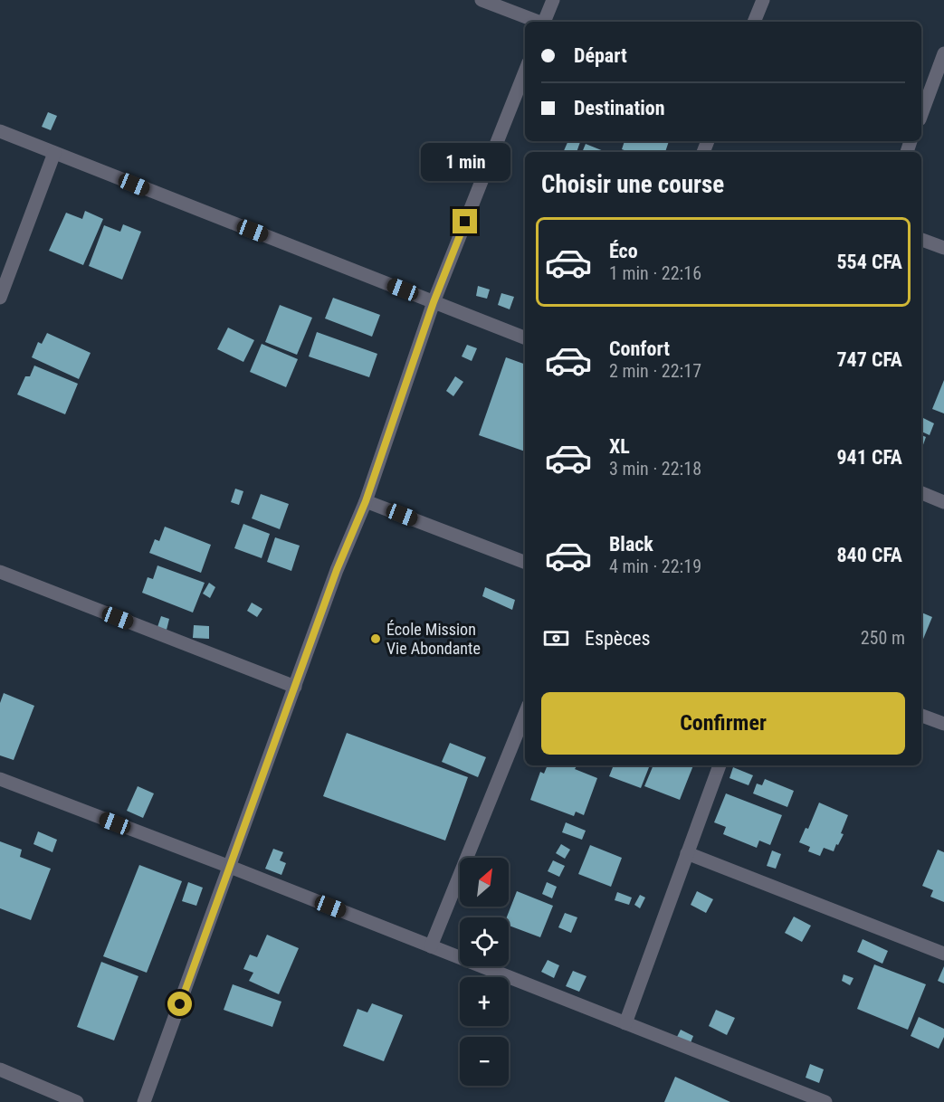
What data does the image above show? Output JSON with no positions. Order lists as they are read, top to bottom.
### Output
{
  "places": ["École Mission Vie Abondante"],
  "north": "top right",
  "page": {
    "banner": ["Départ", "Destination"],
    "bubble": "1 min",
    "heading": "Choisir une course",
    "list": [
      {
        "name": "Éco",
        "note": "1 min · 22:16",
        "value": "554 CFA"
      },
      {
        "name": "Confort",
        "note": "2 min · 22:17",
        "value": "747 CFA"
      },
      {
        "name": "XL",
        "note": "3 min · 22:18",
        "value": "941 CFA"
      },
      {
        "name": "Black",
        "note": "4 min · 22:19",
        "value": "840 CFA"
      }
    ],
    "pay": ["Espèces", "250 m"],
    "buttons": "Confirmer",
    "map_buttons": ["+", "−"]
  }
}
